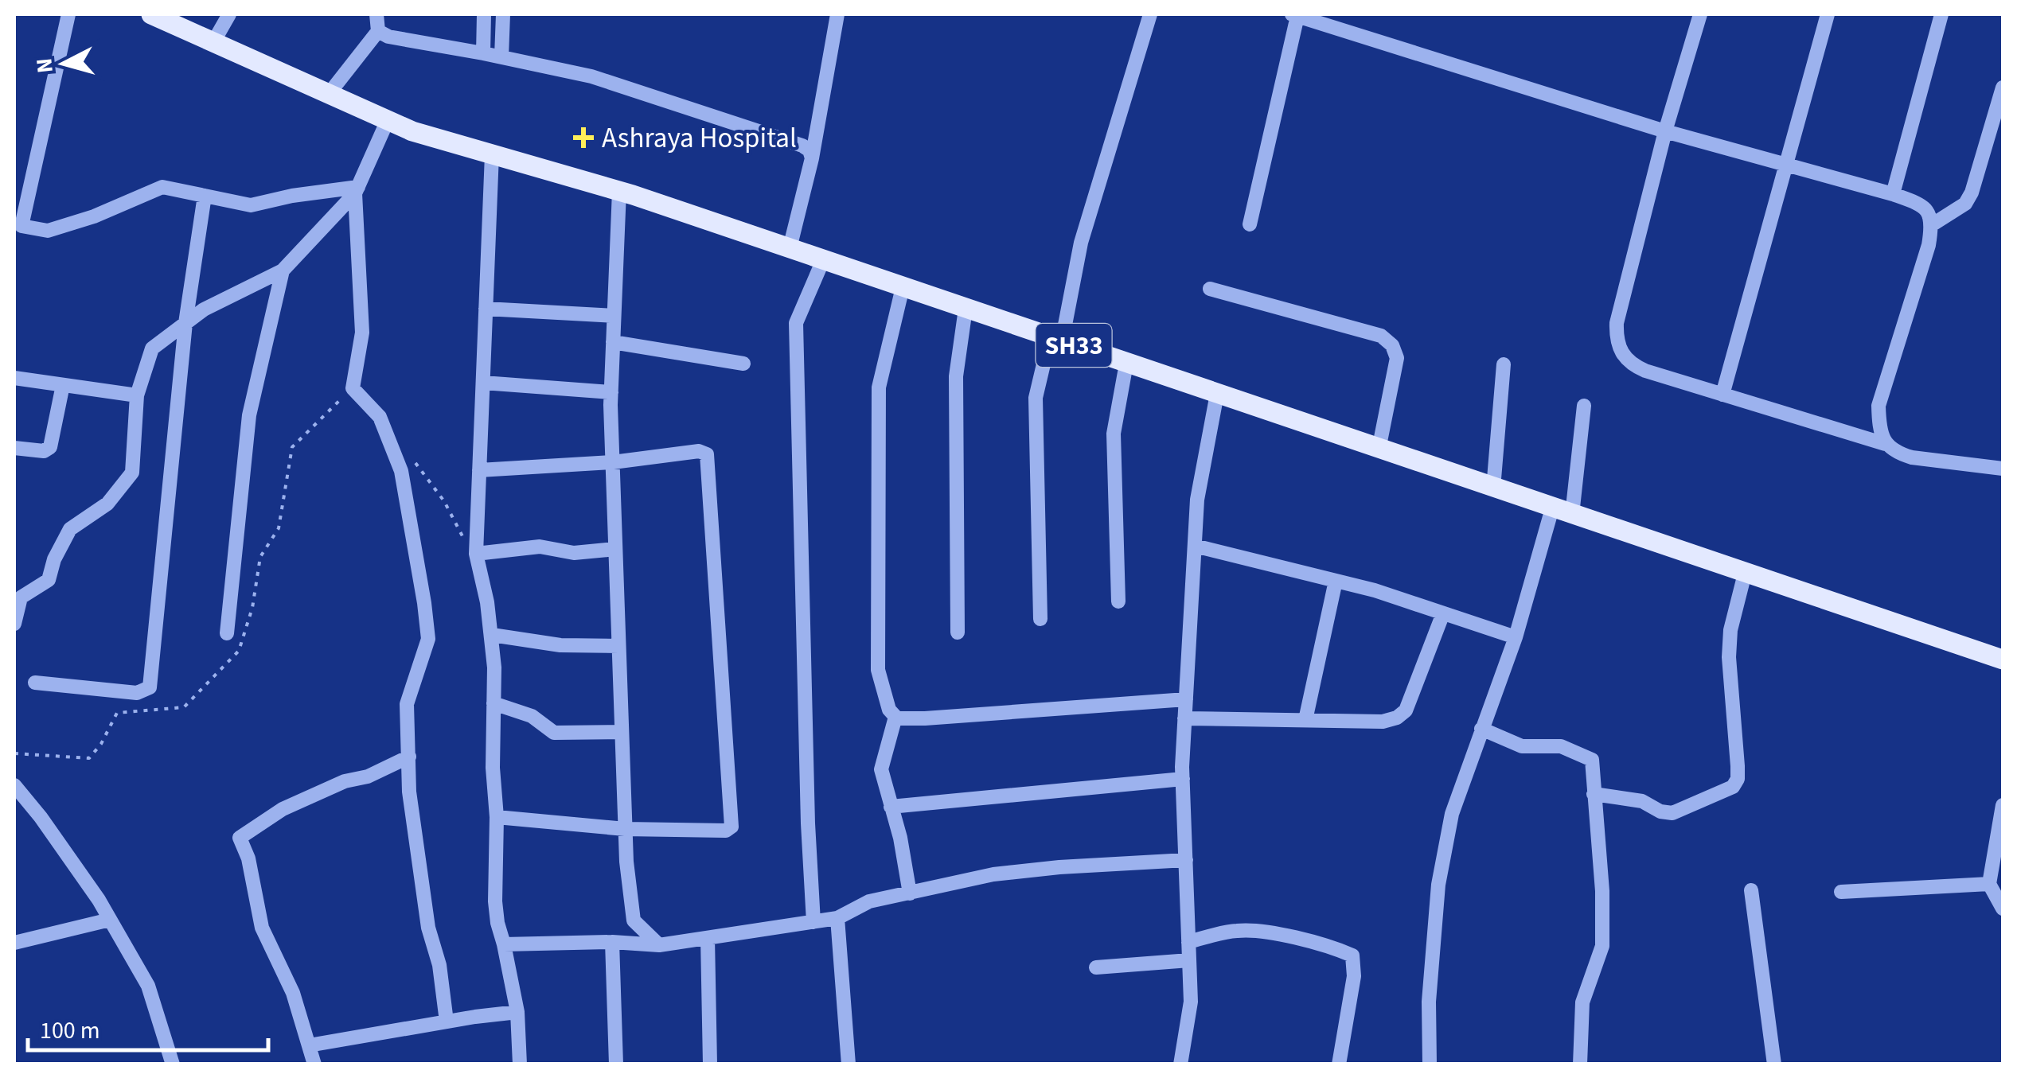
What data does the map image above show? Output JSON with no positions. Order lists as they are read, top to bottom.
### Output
{
  "streets": {
    "main road": ["SH33"]
  },
  "places": {
    "health": ["Ashraya Hospital"]
  },
  "scale_bar": "100 m",
  "north": "left"
}
